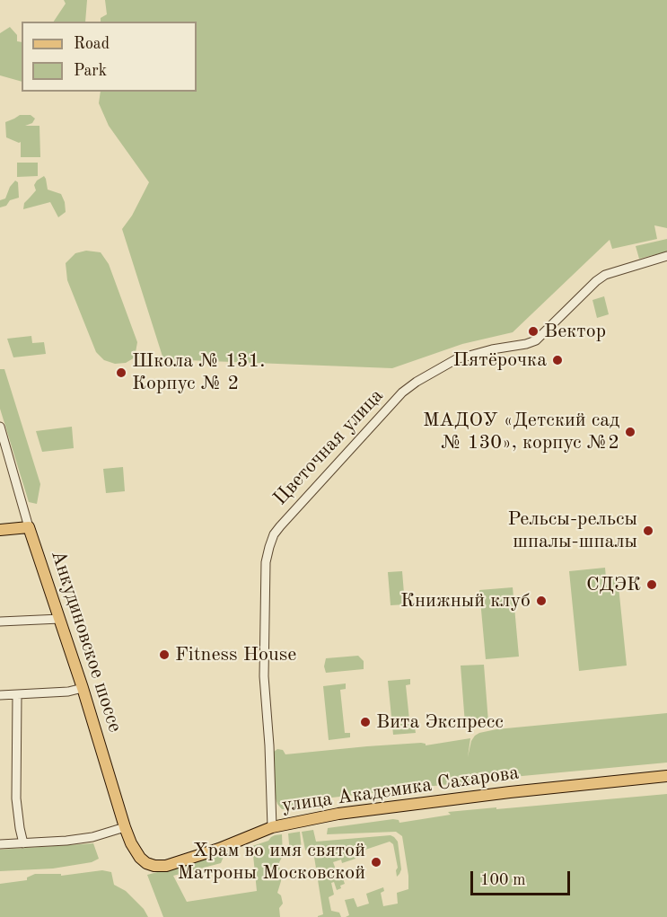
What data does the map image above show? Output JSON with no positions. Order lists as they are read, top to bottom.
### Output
{
  "streets": {
    "main road": ["Анкудиновское шоссе", "улица Академика Сахарова"],
    "street": ["Цветочная улица"]
  },
  "crossings": [
    ["Цветочная улица", "улица Академика Сахарова"],
    ["Анкудиновское шоссе", "улица Академика Сахарова"]
  ],
  "places": [
    "Вектор",
    "Пятёрочка",
    "Школа № 131. Корпус № 2",
    "МАДОУ «Детский сад № 130», корпус №2",
    "Рельсы-рельсы шпалы-шпалы",
    "СДЭК",
    "Книжный клуб",
    "Fitness House",
    "Вита Экспресс",
    "Храм во имя святой Матроны Московской"
  ],
  "legend": ["Road", "Park"],
  "scale_bar": "100 m"
}
